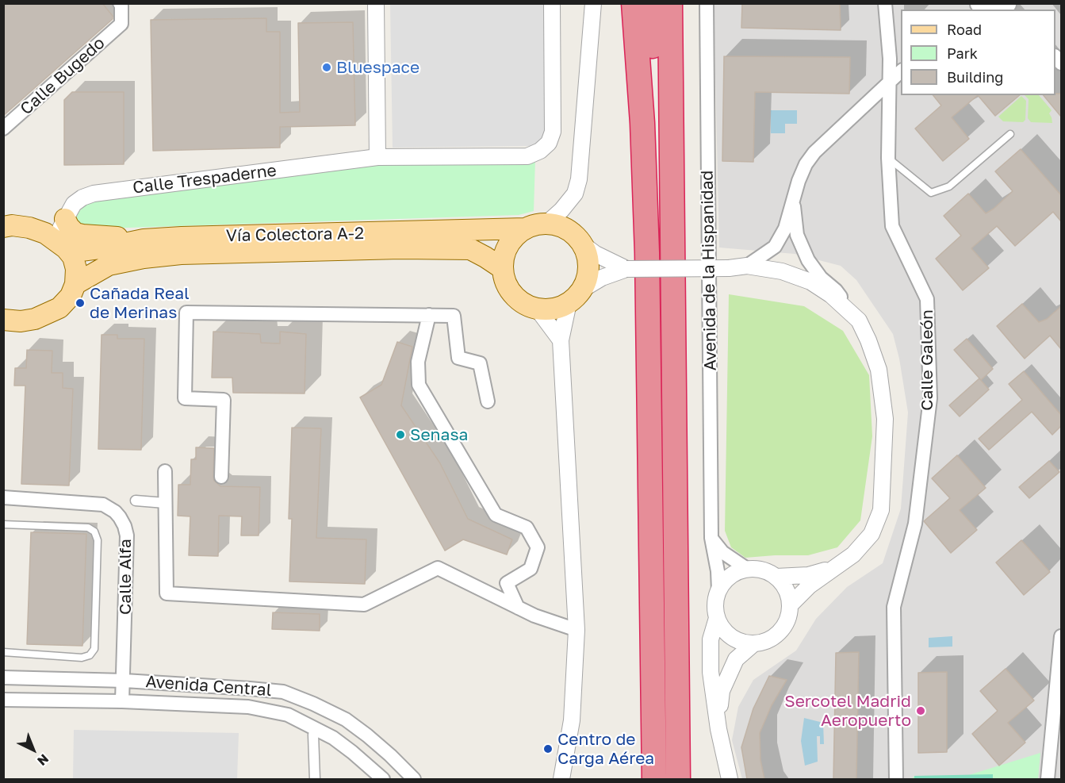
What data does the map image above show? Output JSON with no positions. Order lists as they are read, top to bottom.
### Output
{
  "streets": {
    "main road": ["Vía Colectora A-2"],
    "street": [
      "Calle Bugedo",
      "Calle Trespaderne",
      "Avenida de la Hispanidad",
      "Calle Galeón",
      "Calle Alfa",
      "Avenida Central"
    ]
  },
  "crossings": [
    ["Calle Trespaderne", "Vía Colectora A-2"],
    ["Calle Alfa", "Avenida Central"]
  ],
  "places": [
    "Bluespace",
    "Cañada Real de Merinas",
    "Senasa",
    "Sercotel Madrid Aeropuerto",
    "Centro de Carga Aérea"
  ],
  "legend": ["Road", "Park", "Building"],
  "north": "bottom right"
}
